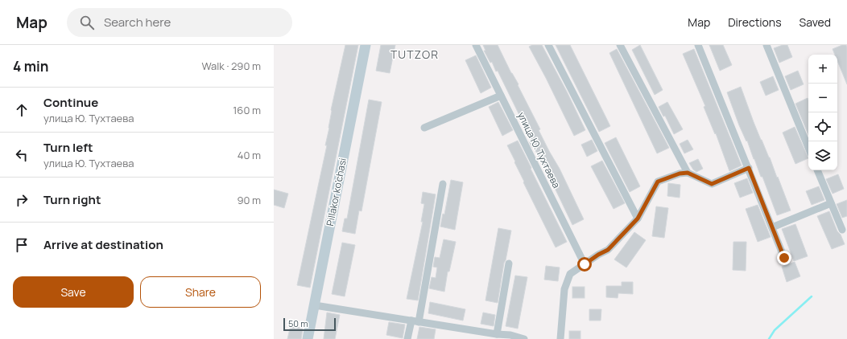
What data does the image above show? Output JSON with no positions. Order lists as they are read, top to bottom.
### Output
{
  "streets": {
    "street": ["улица Ю. Тухтаева", "Pillakor ko'chasi"]
  },
  "districts": ["TUTZOR"],
  "scale_bar": "50 m",
  "page": {
    "header": "Map",
    "search": "Search here",
    "nav": ["Map", "Directions", "Saved"],
    "heading": ["4 min", "Walk · 290 m"],
    "map_buttons": ["+", "−"],
    "list": [
      ["Continue", "улица Ю. Тухтаева", "160 m"],
      ["Turn left", "улица Ю. Тухтаева", "40 m"],
      ["Turn right", "90 m"],
      "Arrive at destination"
    ],
    "buttons": ["Save", "Share"],
    "scale": "50 m"
  }
}
